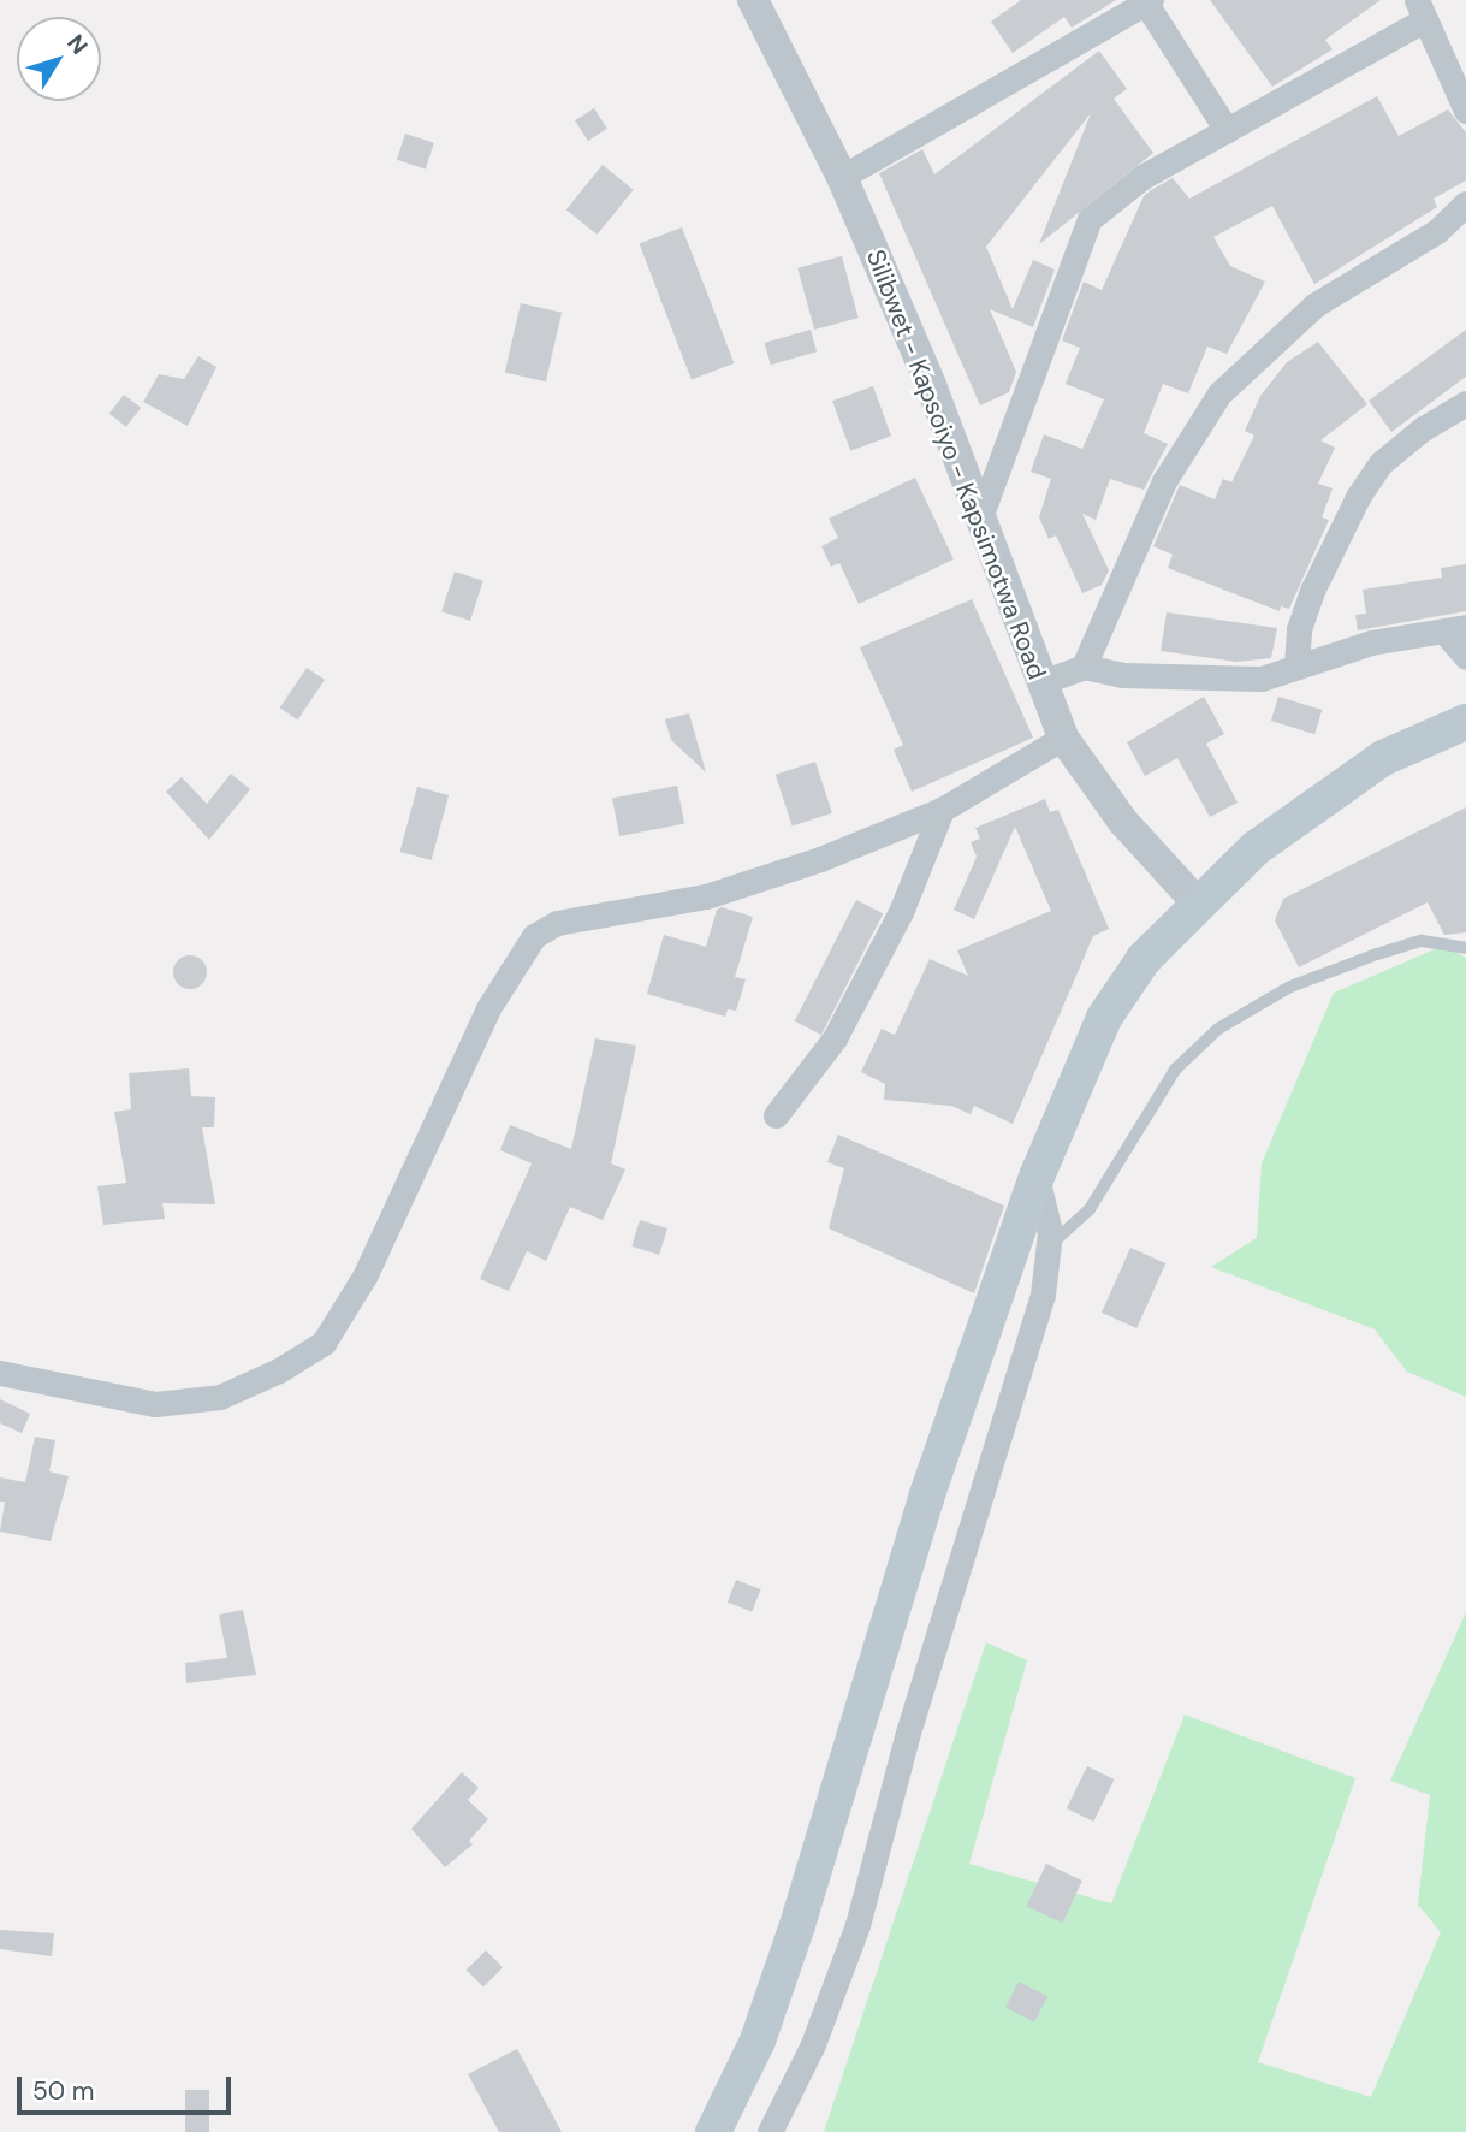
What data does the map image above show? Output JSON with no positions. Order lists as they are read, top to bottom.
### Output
{
  "streets": {
    "street": ["Silibwet - Kapsoiyo - Kapsimotwa Road"]
  },
  "scale_bar": "50 m",
  "north": "top right"
}
